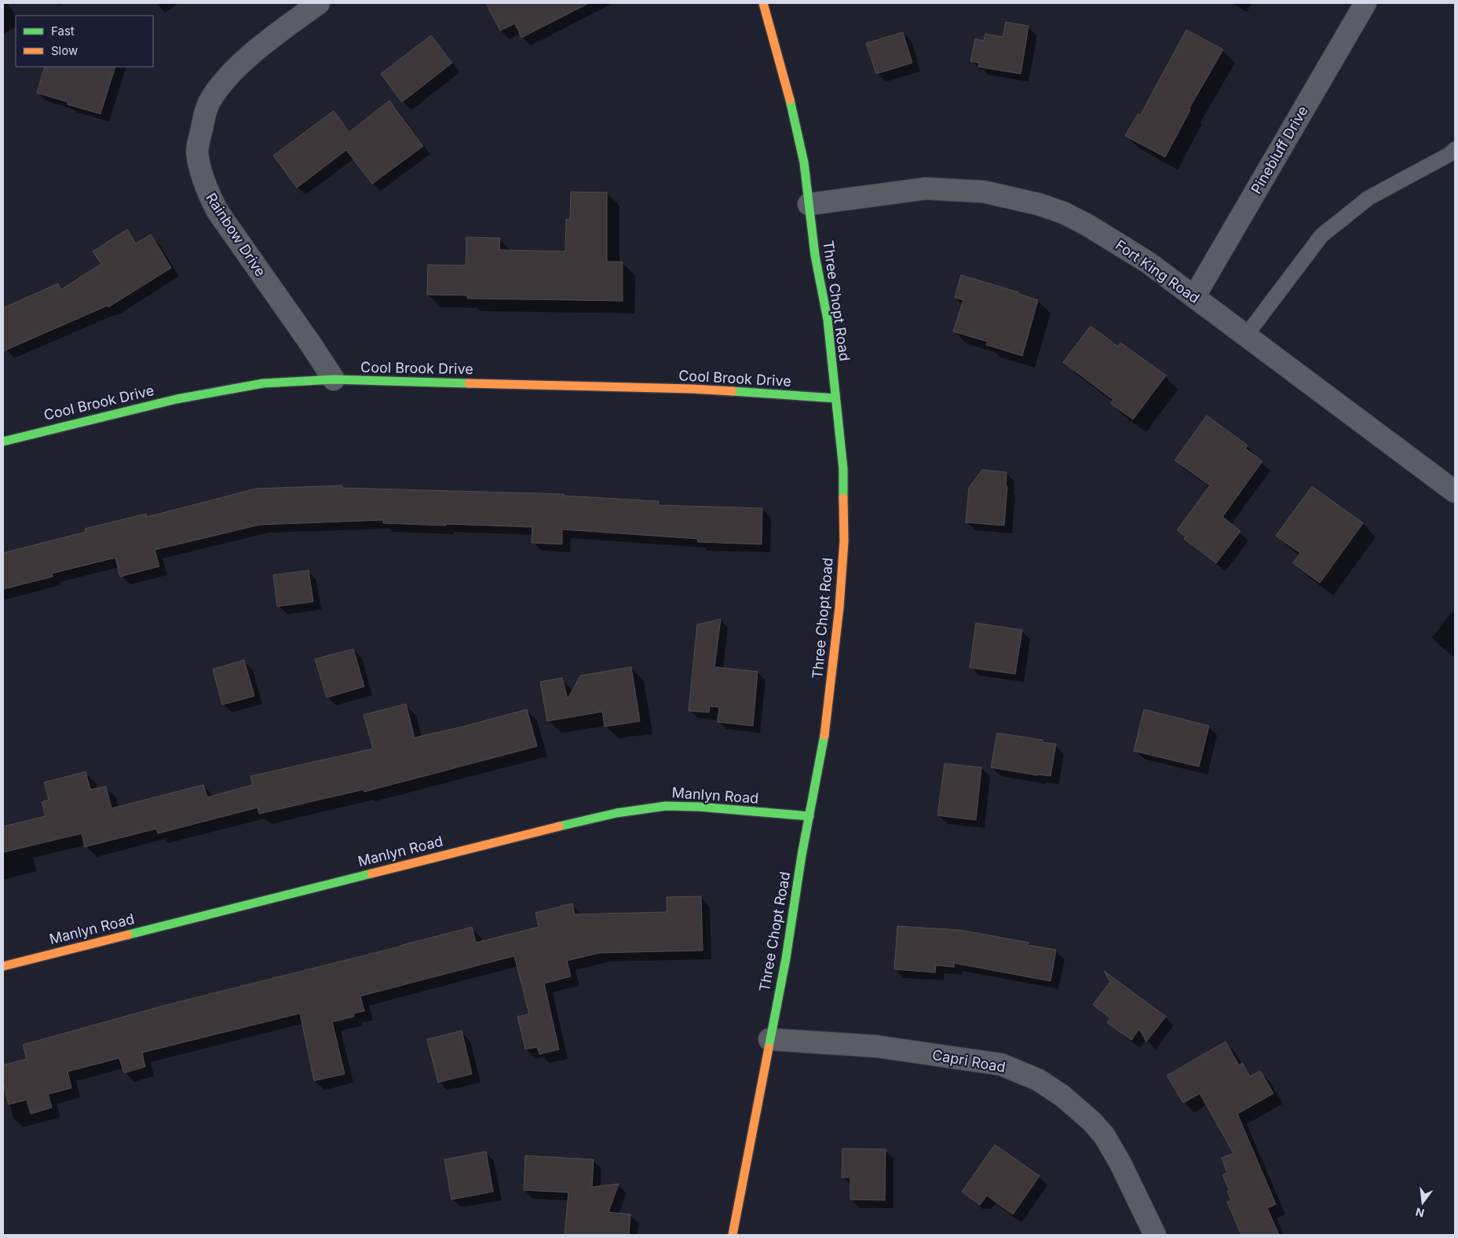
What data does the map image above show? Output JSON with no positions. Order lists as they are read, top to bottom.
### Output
{
  "streets": {
    "street": [
      "Pinebluff Drive",
      "Rainbow Drive",
      "Fort King Road",
      "Three Chopt Road",
      "Cool Brook Drive",
      "Manlyn Road",
      "Capri Road"
    ]
  },
  "crossings": [
    ["Pinebluff Drive", "Fort King Road"],
    ["Rainbow Drive", "Cool Brook Drive"],
    ["Fort King Road", "Three Chopt Road"],
    ["Three Chopt Road", "Cool Brook Drive"],
    ["Three Chopt Road", "Manlyn Road"],
    ["Three Chopt Road", "Capri Road"]
  ],
  "legend": ["Fast", "Slow"],
  "north": "bottom"
}
